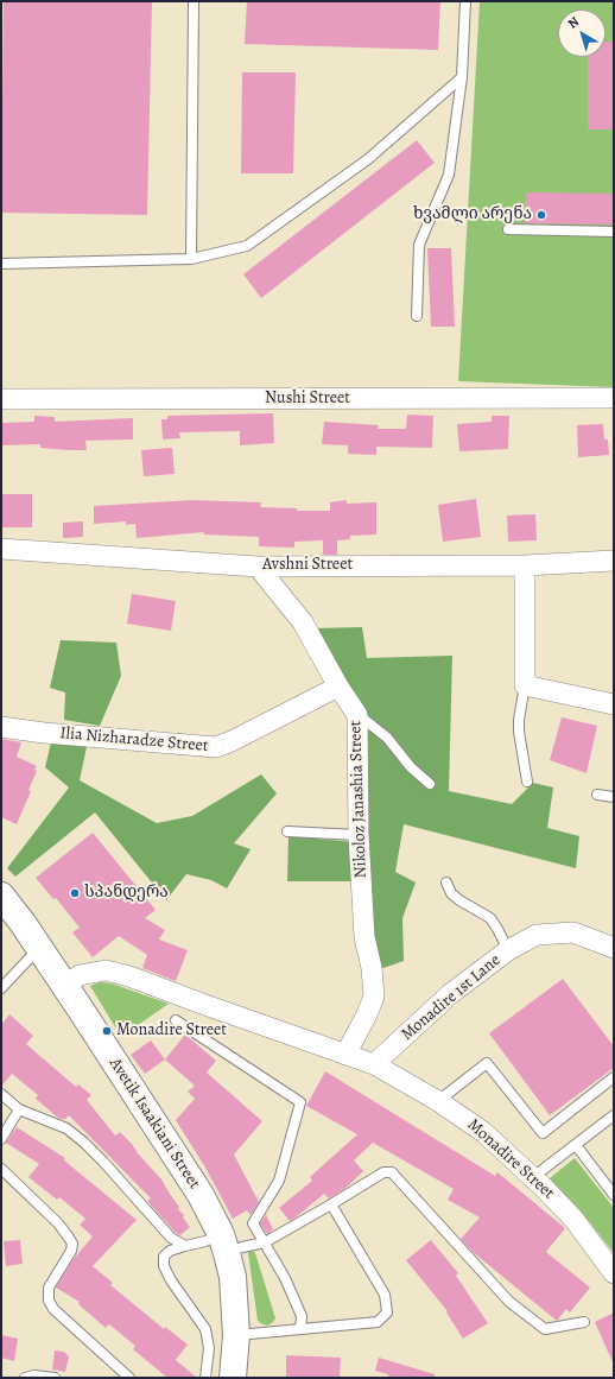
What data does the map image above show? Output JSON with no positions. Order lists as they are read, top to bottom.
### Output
{
  "streets": {
    "main road": ["Avetik Isaakiani Street"],
    "street": [
      "Nushi Street",
      "Avshni Street",
      "Ilia Nizharadze Street",
      "Nikoloz Janashia Street",
      "Monadire 1st Lane",
      "Monadire Street"
    ]
  },
  "crossings": [
    ["Avshni Street", "Nikoloz Janashia Street"],
    ["Ilia Nizharadze Street", "Nikoloz Janashia Street"],
    ["Nikoloz Janashia Street", "Monadire Street"],
    ["Monadire 1st Lane", "Monadire Street"],
    ["Avetik Isaakiani Street", "Monadire Street"]
  ],
  "places": ["ხვამლი არენა", "სპანდერა", "Monadire Street"],
  "north": "top left"
}
